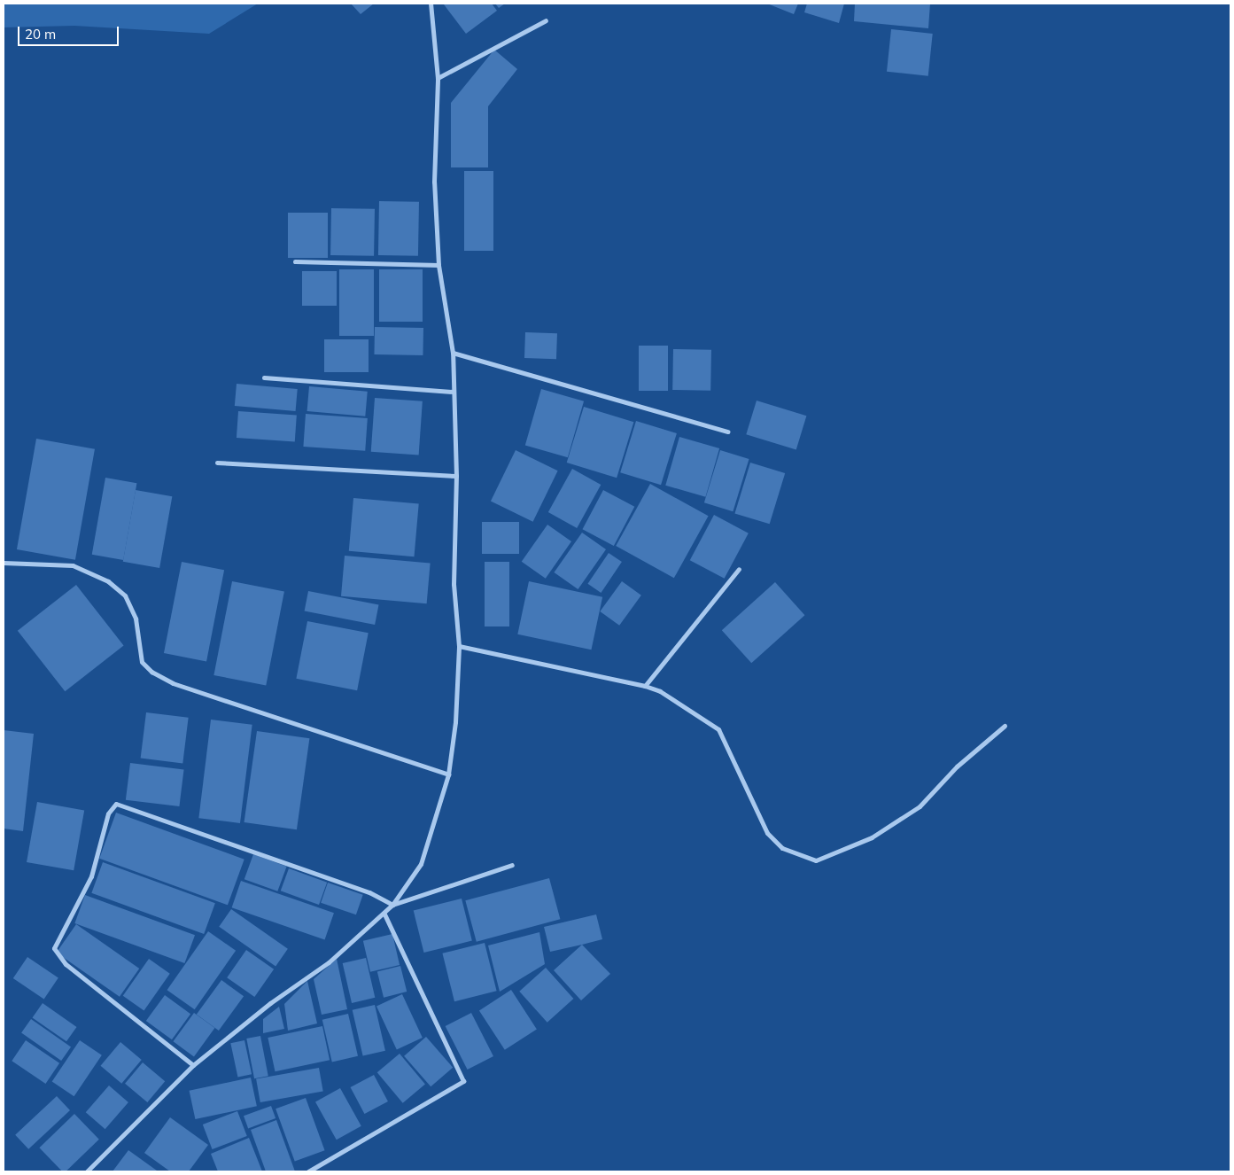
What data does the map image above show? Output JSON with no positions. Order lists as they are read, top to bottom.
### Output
{
  "scale_bar": "20 m"
}
